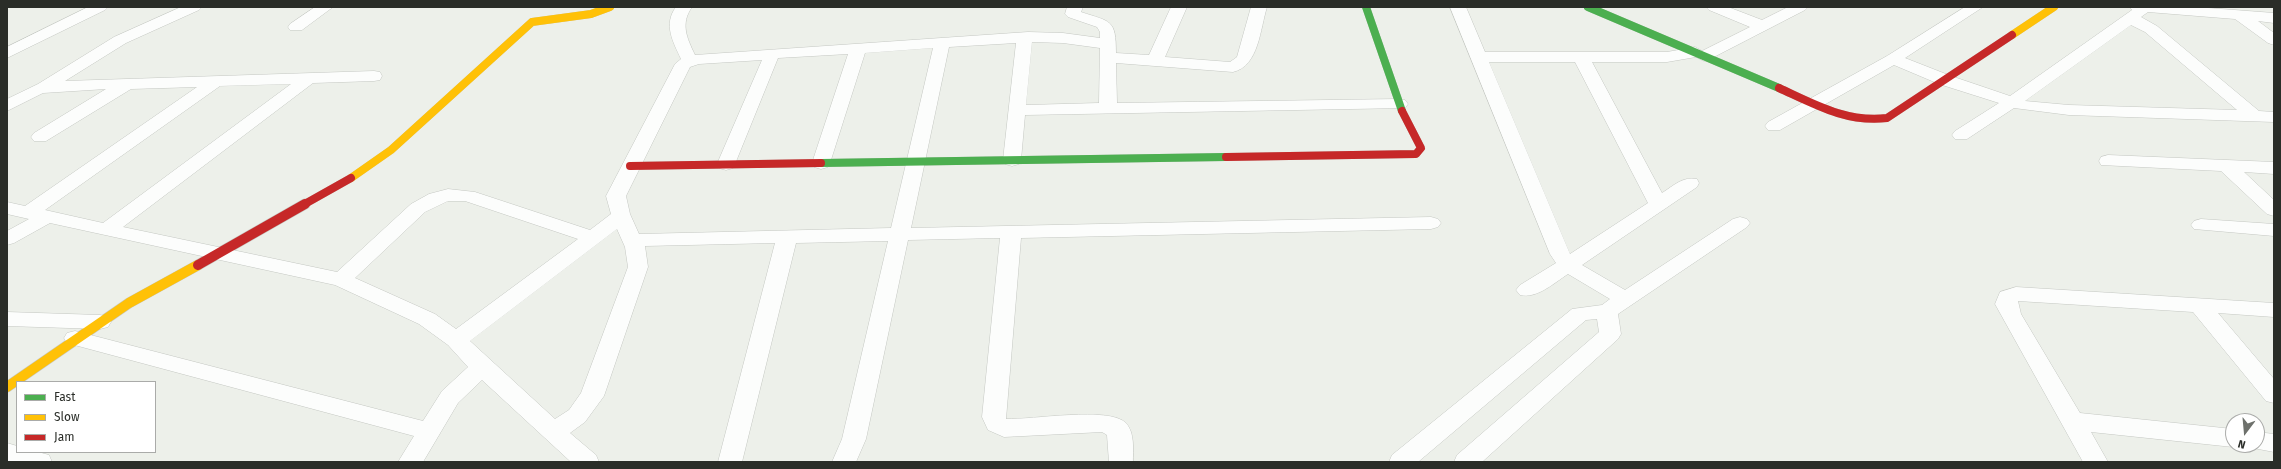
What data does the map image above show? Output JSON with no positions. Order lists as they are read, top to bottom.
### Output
{
  "legend": ["Fast", "Slow", "Jam"],
  "north": "bottom"
}
